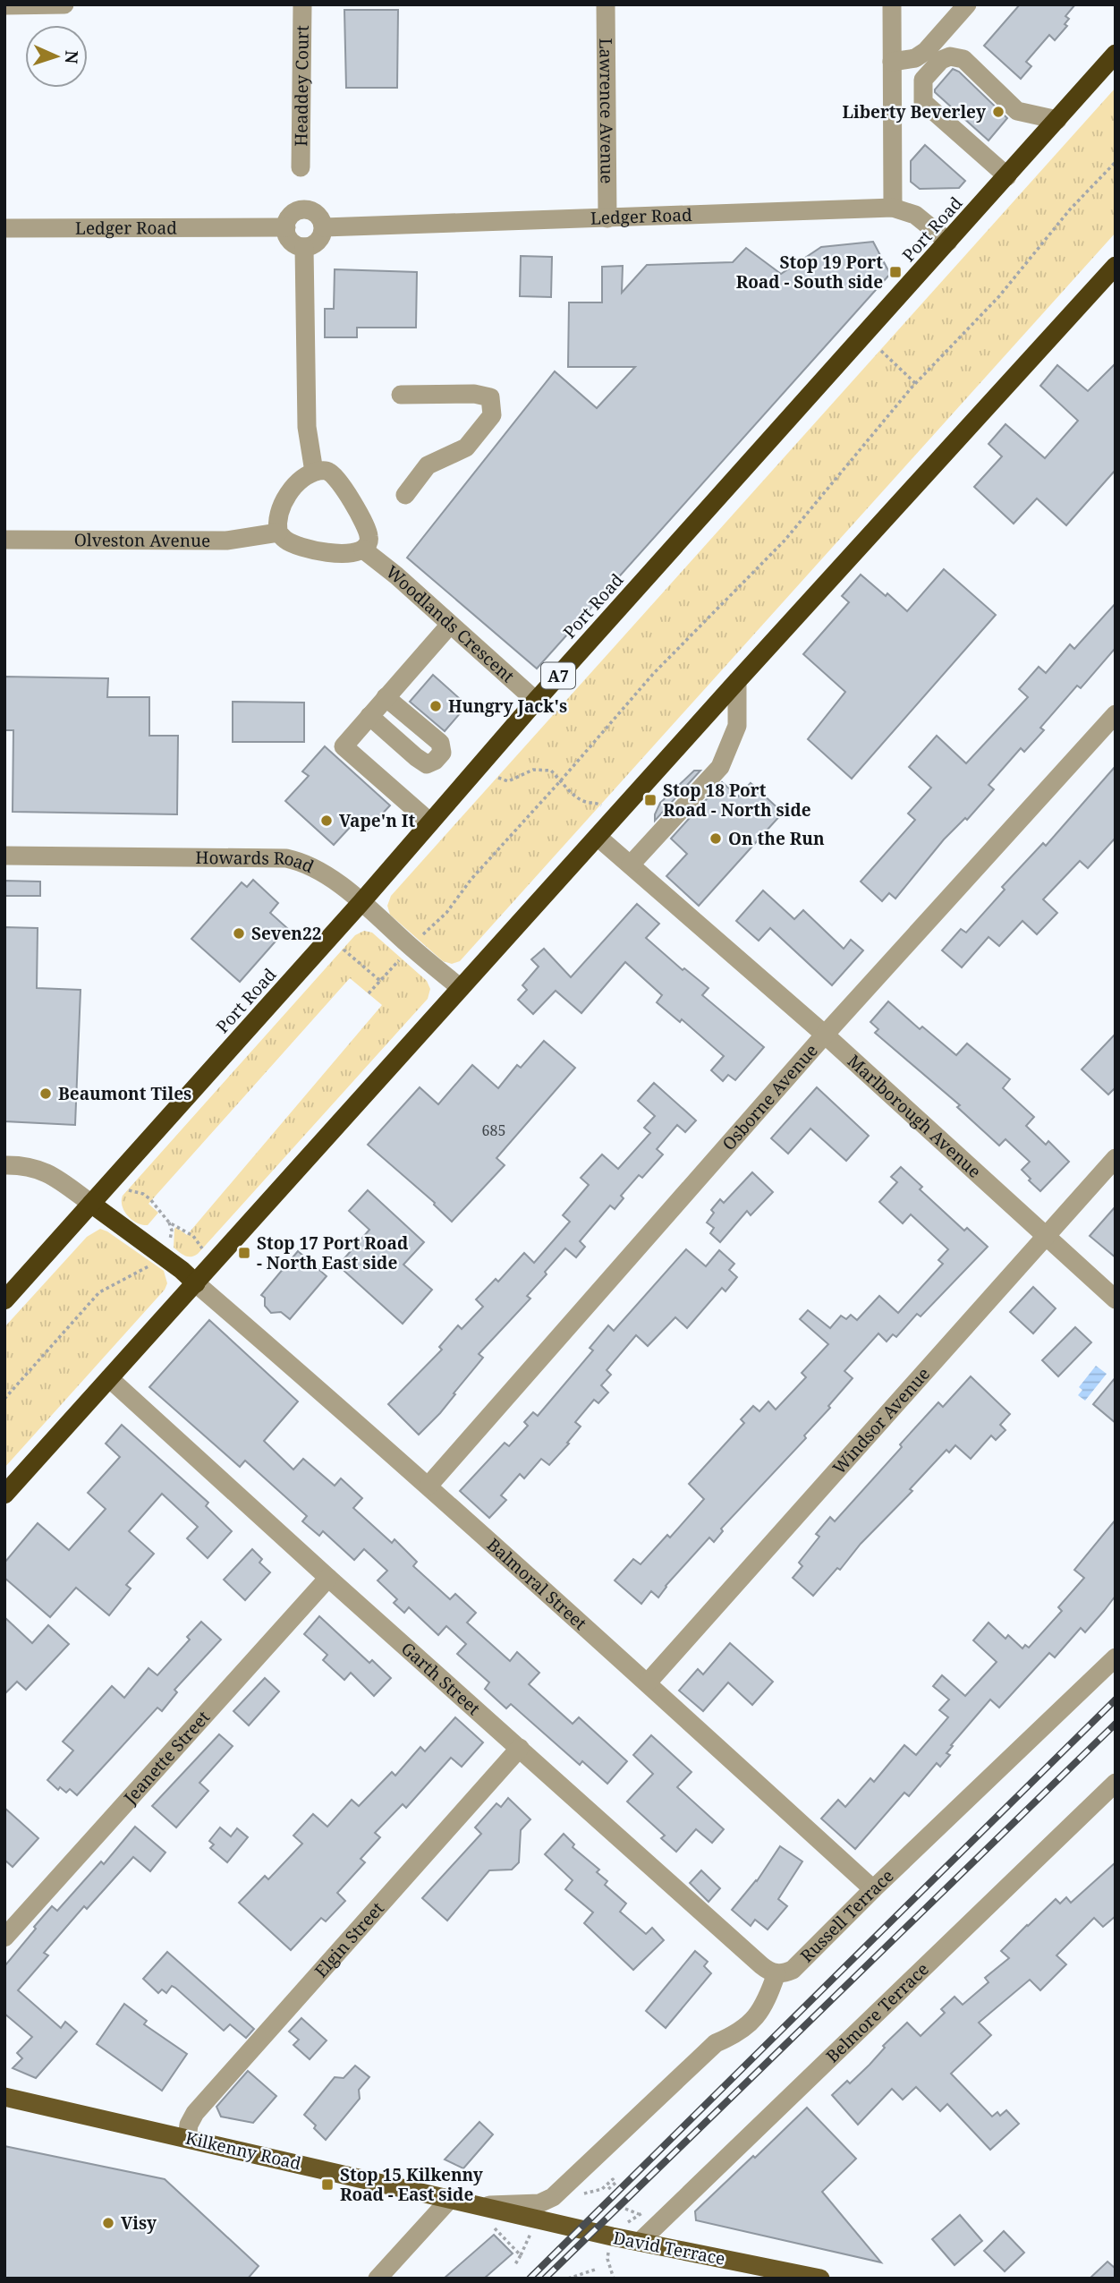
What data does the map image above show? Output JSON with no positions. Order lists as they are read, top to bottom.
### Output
{
  "streets": {
    "highway": ["Port Road", "A7"],
    "main road": ["Kilkenny Road", "David Terrace"],
    "street": [
      "Headdey Court",
      "Lawrence Avenue",
      "Ledger Road",
      "Olveston Avenue",
      "Woodlands Crescent",
      "Howards Road",
      "Osborne Avenue",
      "Marlborough Avenue",
      "Windsor Avenue",
      "Balmoral Street",
      "Garth Street",
      "Jeanette Street",
      "Russell Terrace",
      "Elgin Street",
      "Belmore Terrace"
    ]
  },
  "crossings": [
    ["Lawrence Avenue", "Ledger Road"],
    ["Ledger Road", "Port Road"],
    ["Port Road", "Woodlands Crescent"],
    ["Port Road", "Howards Road"],
    ["Olveston Avenue", "Woodlands Crescent"],
    ["Osborne Avenue", "Marlborough Avenue"],
    ["Osborne Avenue", "Balmoral Street"],
    ["Marlborough Avenue", "Windsor Avenue"],
    ["Windsor Avenue", "Balmoral Street"],
    ["Balmoral Street", "Russell Terrace"],
    ["Garth Street", "Jeanette Street"],
    ["Garth Street", "Russell Terrace"],
    ["Garth Street", "Elgin Street"],
    ["Elgin Street", "Kilkenny Road"],
    ["Belmore Terrace", "David Terrace"],
    ["Kilkenny Road", "David Terrace"]
  ],
  "places": {
    "other": [
      "Liberty Beverley",
      "Hungry Jack's",
      "Vape'n It",
      "On the Run",
      "Seven22",
      "Beaumont Tiles",
      "Visy"
    ],
    "transit": [
      "Stop 19 Port Road - South side",
      "Stop 18 Port Road - North side",
      "Stop 17 Port Road - North East side",
      "Stop 15 Kilkenny Road - East side"
    ]
  },
  "house_numbers": ["685"],
  "north": "right"
}
